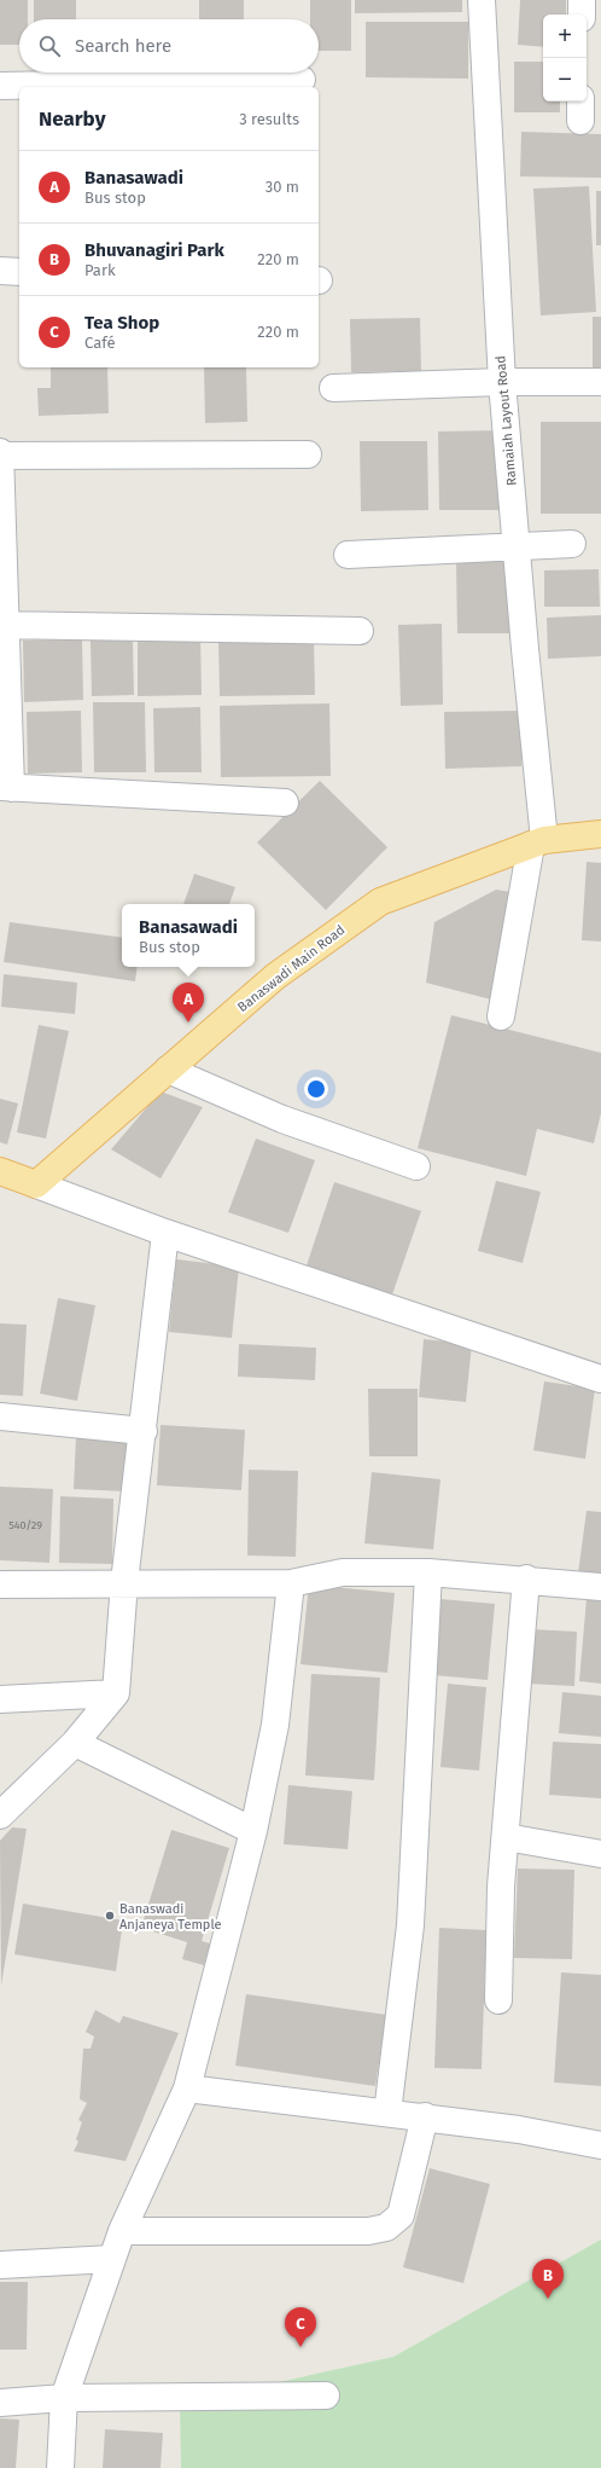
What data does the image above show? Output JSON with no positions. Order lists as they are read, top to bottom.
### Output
{
  "streets": {
    "main road": ["Banaswadi Main Road"],
    "street": ["Ramaiah Layout Road"]
  },
  "crossings": [
    ["Ramaiah Layout Road", "Banaswadi Main Road"]
  ],
  "places": ["Banaswadi Anjaneya Temple"],
  "house_numbers": ["540/29"],
  "page": {
    "map_buttons": ["+", "−"],
    "search": "Search here",
    "heading": ["Nearby", "3 results"],
    "list": [
      {
        "mark": "A",
        "name": "Banasawadi",
        "note": "Bus stop",
        "value": "30 m"
      },
      {
        "mark": "B",
        "name": "Bhuvanagiri Park",
        "note": "Park",
        "value": "220 m"
      },
      {
        "mark": "C",
        "name": "Tea Shop",
        "note": "Café",
        "value": "220 m"
      }
    ],
    "popup": ["Banasawadi", "Bus stop"],
    "pins": ["A", "B", "C"]
  }
}
